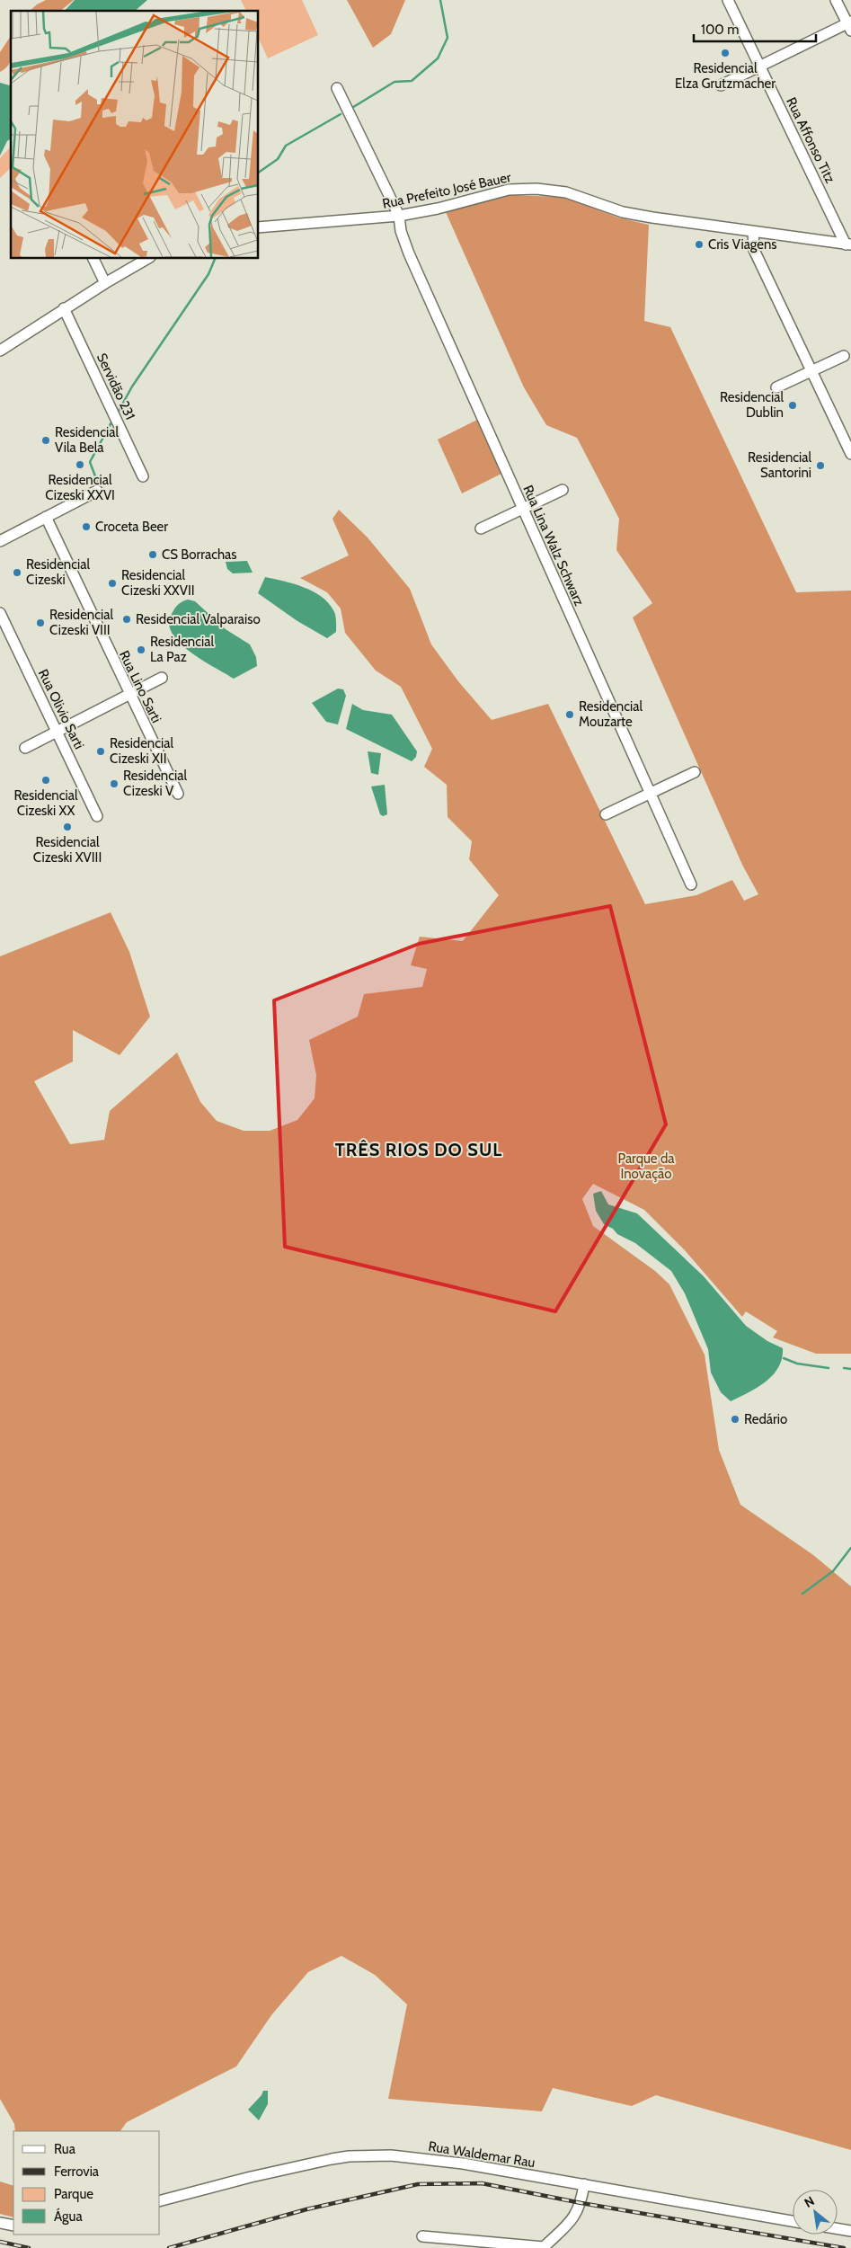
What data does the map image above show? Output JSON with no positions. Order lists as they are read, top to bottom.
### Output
{
  "streets": {
    "street": [
      "Rua Affonso Titz",
      "Rua Prefeito José Bauer",
      "Servidão 231",
      "Rua Lina Walz Schwarz",
      "Rua Lino Sarti",
      "Rua Olivio Sarti",
      "Rua Waldemar Rau"
    ]
  },
  "crossings": [
    ["Rua Affonso Titz", "Rua Prefeito José Bauer"],
    ["Rua Prefeito José Bauer", "Rua Lina Walz Schwarz"]
  ],
  "districts": ["TRÊS RIOS DO SUL"],
  "parks": ["Parque da Inovação"],
  "places": [
    "Residencial Elza Grutzmacher",
    "Cris Viagens",
    "Residencial Dublin",
    "Residencial Vila Bela",
    "Residencial Cizeski XXVI",
    "Residencial Santorini",
    "Croceta Beer",
    "CS Borrachas",
    "Residencial Cizeski",
    "Residencial Cizeski XXVII",
    "Residencial Valparaiso",
    "Residencial Cizeski VIII",
    "Residencial La Paz",
    "Residencial Mouzarte",
    "Residencial Cizeski XII",
    "Residencial Cizeski XX",
    "Residencial Cizeski V",
    "Residencial Cizeski XVIII",
    "Redário"
  ],
  "legend": [
    "Rua",
    "Ferrovia",
    "Parque",
    "Água"
  ],
  "scale_bar": "100 m",
  "north": "top left"
}
